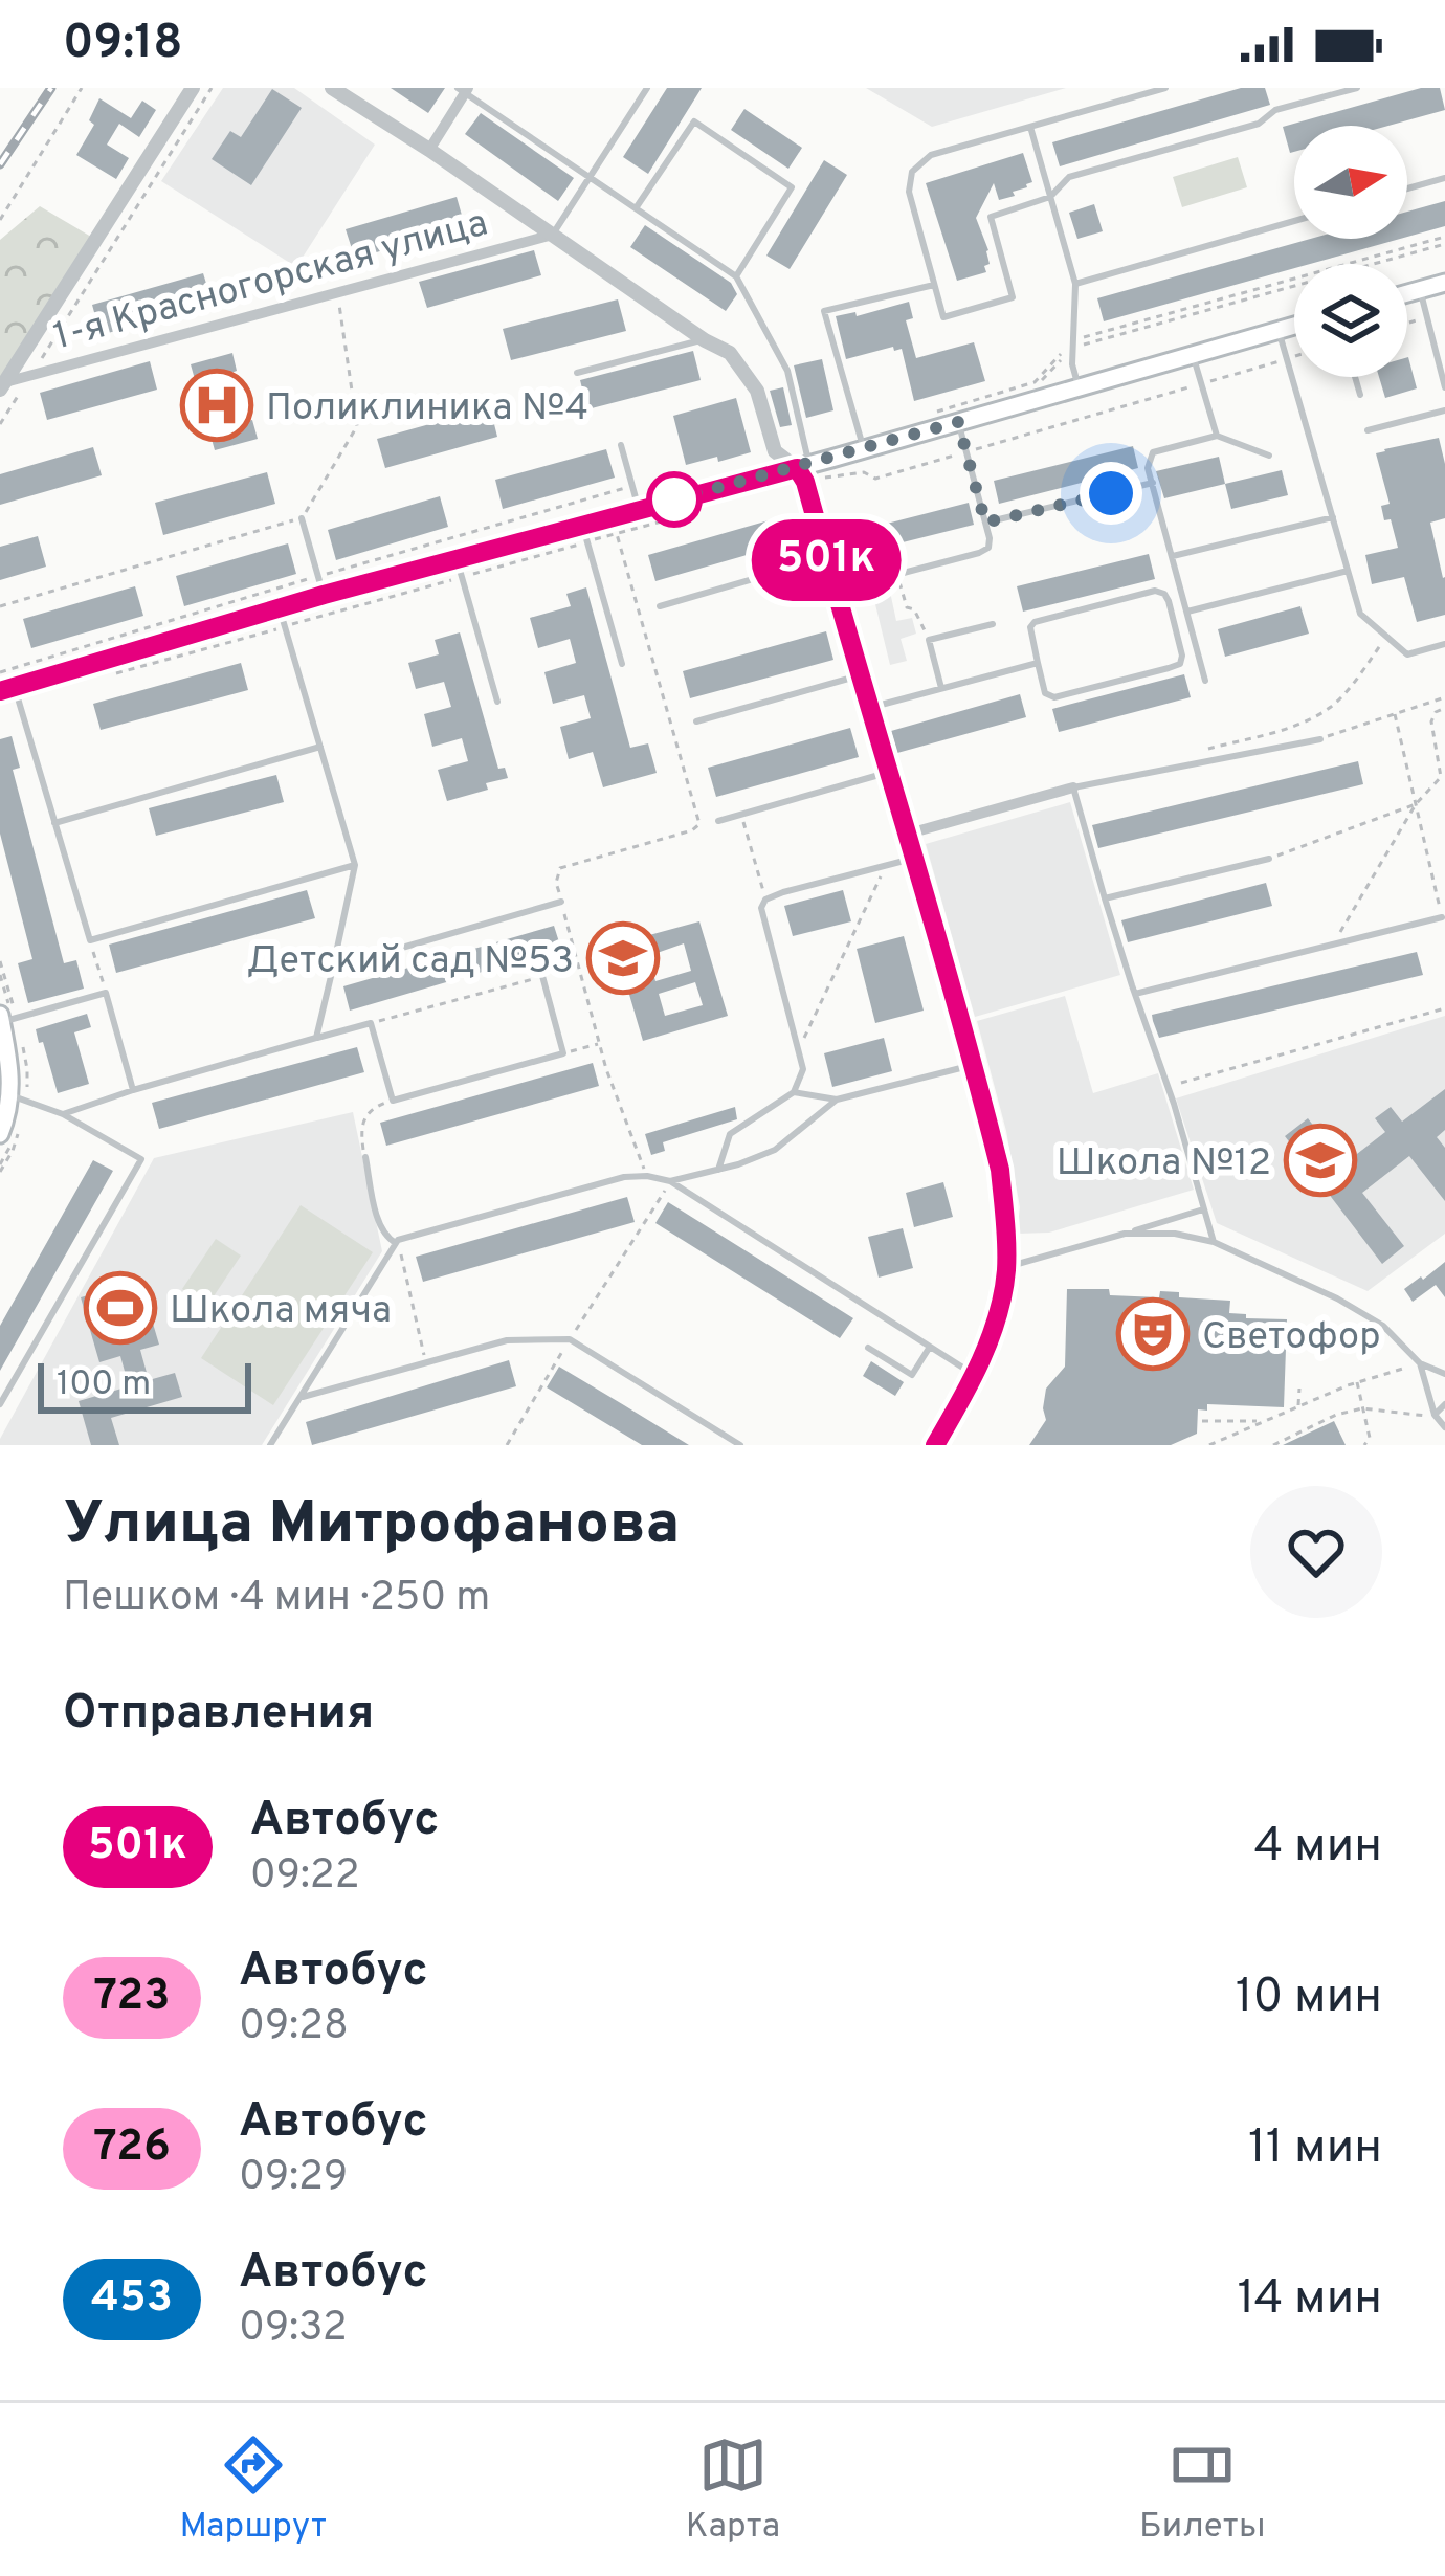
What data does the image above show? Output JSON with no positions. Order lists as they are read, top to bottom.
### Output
{
  "streets": {
    "street": ["1-я Красногорская улица"]
  },
  "places": {
    "hospital": ["Поликлиника №4"],
    "school or university": ["Детский сад №53", "Школа №12"],
    "sports": ["Школа мяча"],
    "theatre": ["Светофор"]
  },
  "lines": ["bus line 501к"],
  "scale_bar": "100 m",
  "north": "right",
  "page": {
    "status": "09:18",
    "on_map": "501к",
    "scale": "100 m",
    "heading": [
      ["Улица Митрофанова", "Пешком · 4 мин · 250 m"],
      "Отправления"
    ],
    "list": [
      {
        "mark": "501к",
        "name": "Автобус",
        "note": "09:22",
        "value": "4 мин"
      },
      {
        "mark": "723",
        "name": "Автобус",
        "note": "09:28",
        "value": "10 мин"
      },
      {
        "mark": "726",
        "name": "Автобус",
        "note": "09:29",
        "value": "11 мин"
      },
      {
        "mark": "453",
        "name": "Автобус",
        "note": "09:32",
        "value": "14 мин"
      }
    ],
    "tabs": ["Маршрут", "Карта", "Билеты"]
  }
}
